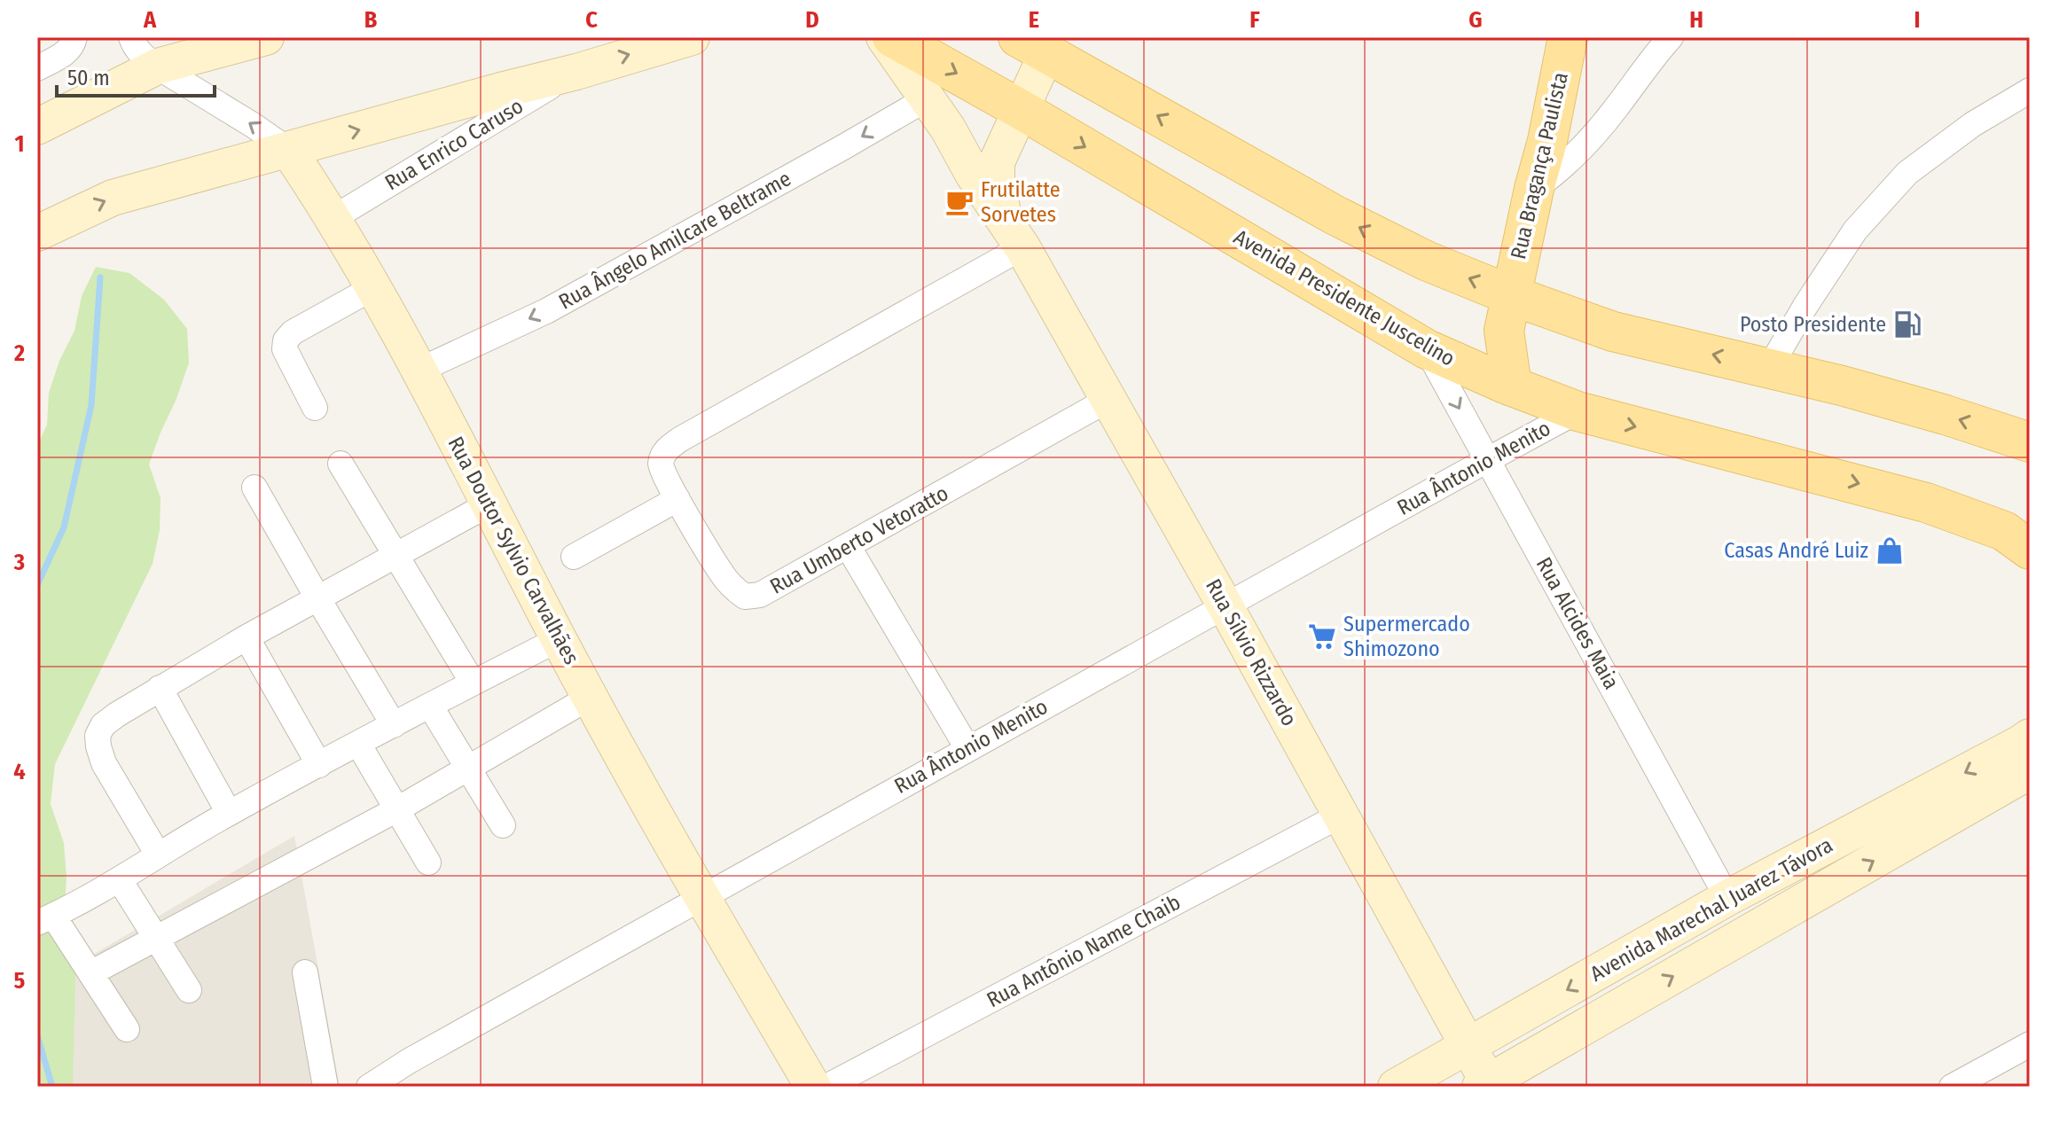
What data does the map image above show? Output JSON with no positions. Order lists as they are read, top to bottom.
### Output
{
  "streets": {
    "main road": ["Rua Bragança Paulista", "Avenida Presidente Juscelino"],
    "street": [
      "Rua Enrico Caruso",
      "Rua Ângelo Amilcare Beltrame",
      "Rua Ântonio Menito",
      "Rua Umberto Vetoratto",
      "Rua Doutor Sylvio Carvalhães",
      "Rua Alcides Maia",
      "Rua Sílvio Rizzardo",
      "Avenida Marechal Juarez Távora",
      "Rua Antônio Name Chaib"
    ]
  },
  "crossings": [
    ["Rua Enrico Caruso", "Rua Doutor Sylvio Carvalhães"],
    ["Rua Bragança Paulista", "Avenida Presidente Juscelino"],
    ["Rua Ângelo Amilcare Beltrame", "Rua Doutor Sylvio Carvalhães"],
    ["Rua Ângelo Amilcare Beltrame", "Rua Sílvio Rizzardo"],
    ["Avenida Presidente Juscelino", "Rua Ântonio Menito"],
    ["Avenida Presidente Juscelino", "Rua Alcides Maia"],
    ["Avenida Presidente Juscelino", "Rua Sílvio Rizzardo"],
    ["Rua Ântonio Menito", "Rua Doutor Sylvio Carvalhães"],
    ["Rua Ântonio Menito", "Rua Alcides Maia"],
    ["Rua Ântonio Menito", "Rua Sílvio Rizzardo"],
    ["Rua Umberto Vetoratto", "Rua Sílvio Rizzardo"],
    ["Rua Alcides Maia", "Avenida Marechal Juarez Távora"],
    ["Rua Sílvio Rizzardo", "Avenida Marechal Juarez Távora"],
    ["Rua Sílvio Rizzardo", "Rua Antônio Name Chaib"]
  ],
  "places": {
    "cafe": ["Frutilatte Sorvetes"],
    "fuel station": ["Posto Presidente"],
    "shop": ["Casas André Luiz"],
    "supermarket": ["Supermercado Shimozono"]
  },
  "scale_bar": "50 m",
  "grid": {
    "columns": [
      "A",
      "B",
      "C",
      "D",
      "E",
      "F",
      "G",
      "H",
      "I"
    ],
    "rows": [
      "1",
      "2",
      "3",
      "4",
      "5"
    ]
  }
}
